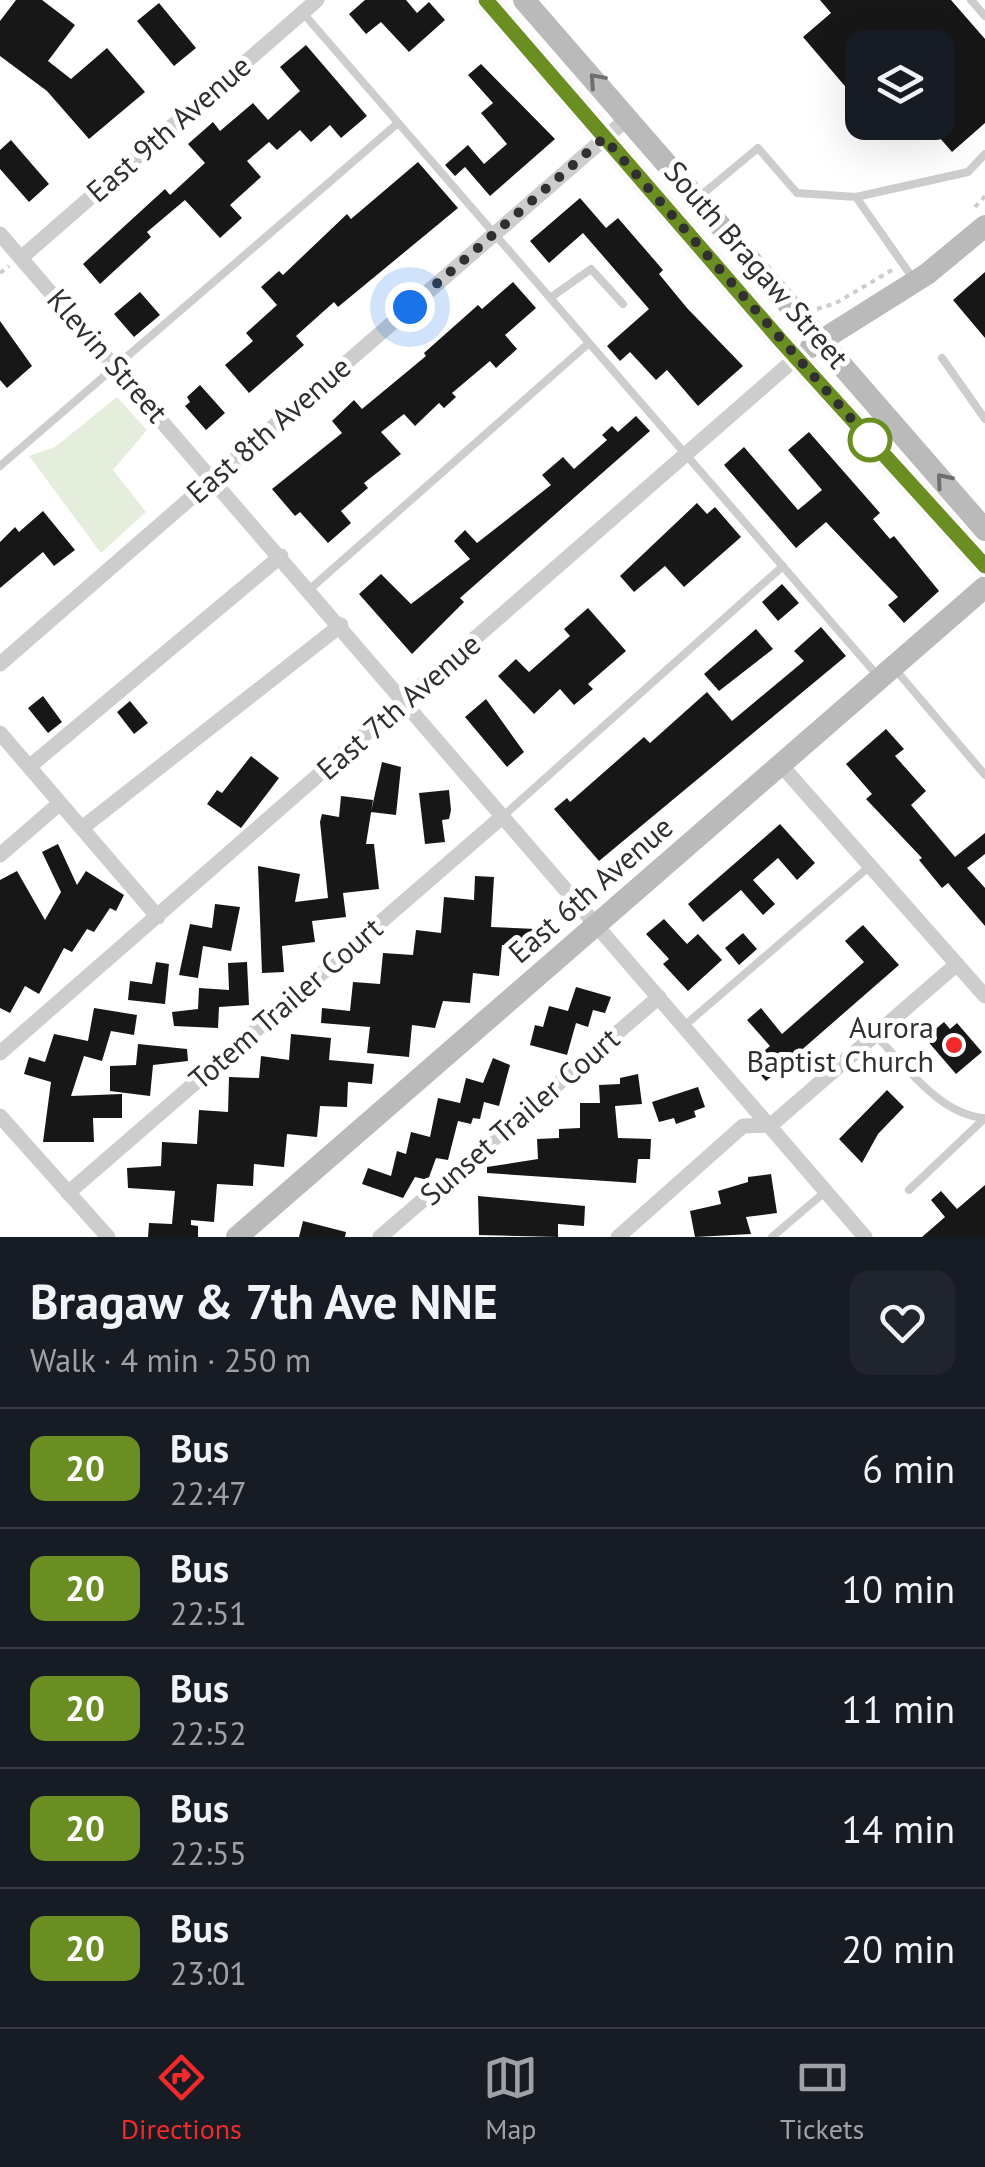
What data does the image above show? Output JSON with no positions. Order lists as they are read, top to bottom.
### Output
{
  "streets": {
    "main road": ["South Bragaw Street", "East 6th Avenue"],
    "street": [
      "East 9th Avenue",
      "Klevin Street",
      "East 8th Avenue",
      "East 7th Avenue",
      "Totem Trailer Court",
      "Sunset Trailer Court"
    ]
  },
  "crossings": [
    ["East 9th Avenue", "Klevin Street"],
    ["South Bragaw Street", "East 8th Avenue"],
    ["South Bragaw Street", "East 7th Avenue"],
    ["Klevin Street", "East 8th Avenue"],
    ["Klevin Street", "East 7th Avenue"],
    ["Klevin Street", "East 6th Avenue"],
    ["Klevin Street", "Totem Trailer Court"],
    ["Klevin Street", "Sunset Trailer Court"]
  ],
  "places": ["Aurora Baptist Church"],
  "lines": ["bus line 20"],
  "page": {
    "heading": ["Bragaw & 7th Ave NNE", "Walk · 4 min · 250 m"],
    "list": [
      {
        "mark": "20",
        "name": "Bus",
        "note": "22:47",
        "value": "6 min"
      },
      {
        "mark": "20",
        "name": "Bus",
        "note": "22:51",
        "value": "10 min"
      },
      {
        "mark": "20",
        "name": "Bus",
        "note": "22:52",
        "value": "11 min"
      },
      {
        "mark": "20",
        "name": "Bus",
        "note": "22:55",
        "value": "14 min"
      },
      {
        "mark": "20",
        "name": "Bus",
        "note": "23:01",
        "value": "20 min"
      }
    ],
    "tabs": ["Directions", "Map", "Tickets"]
  }
}
